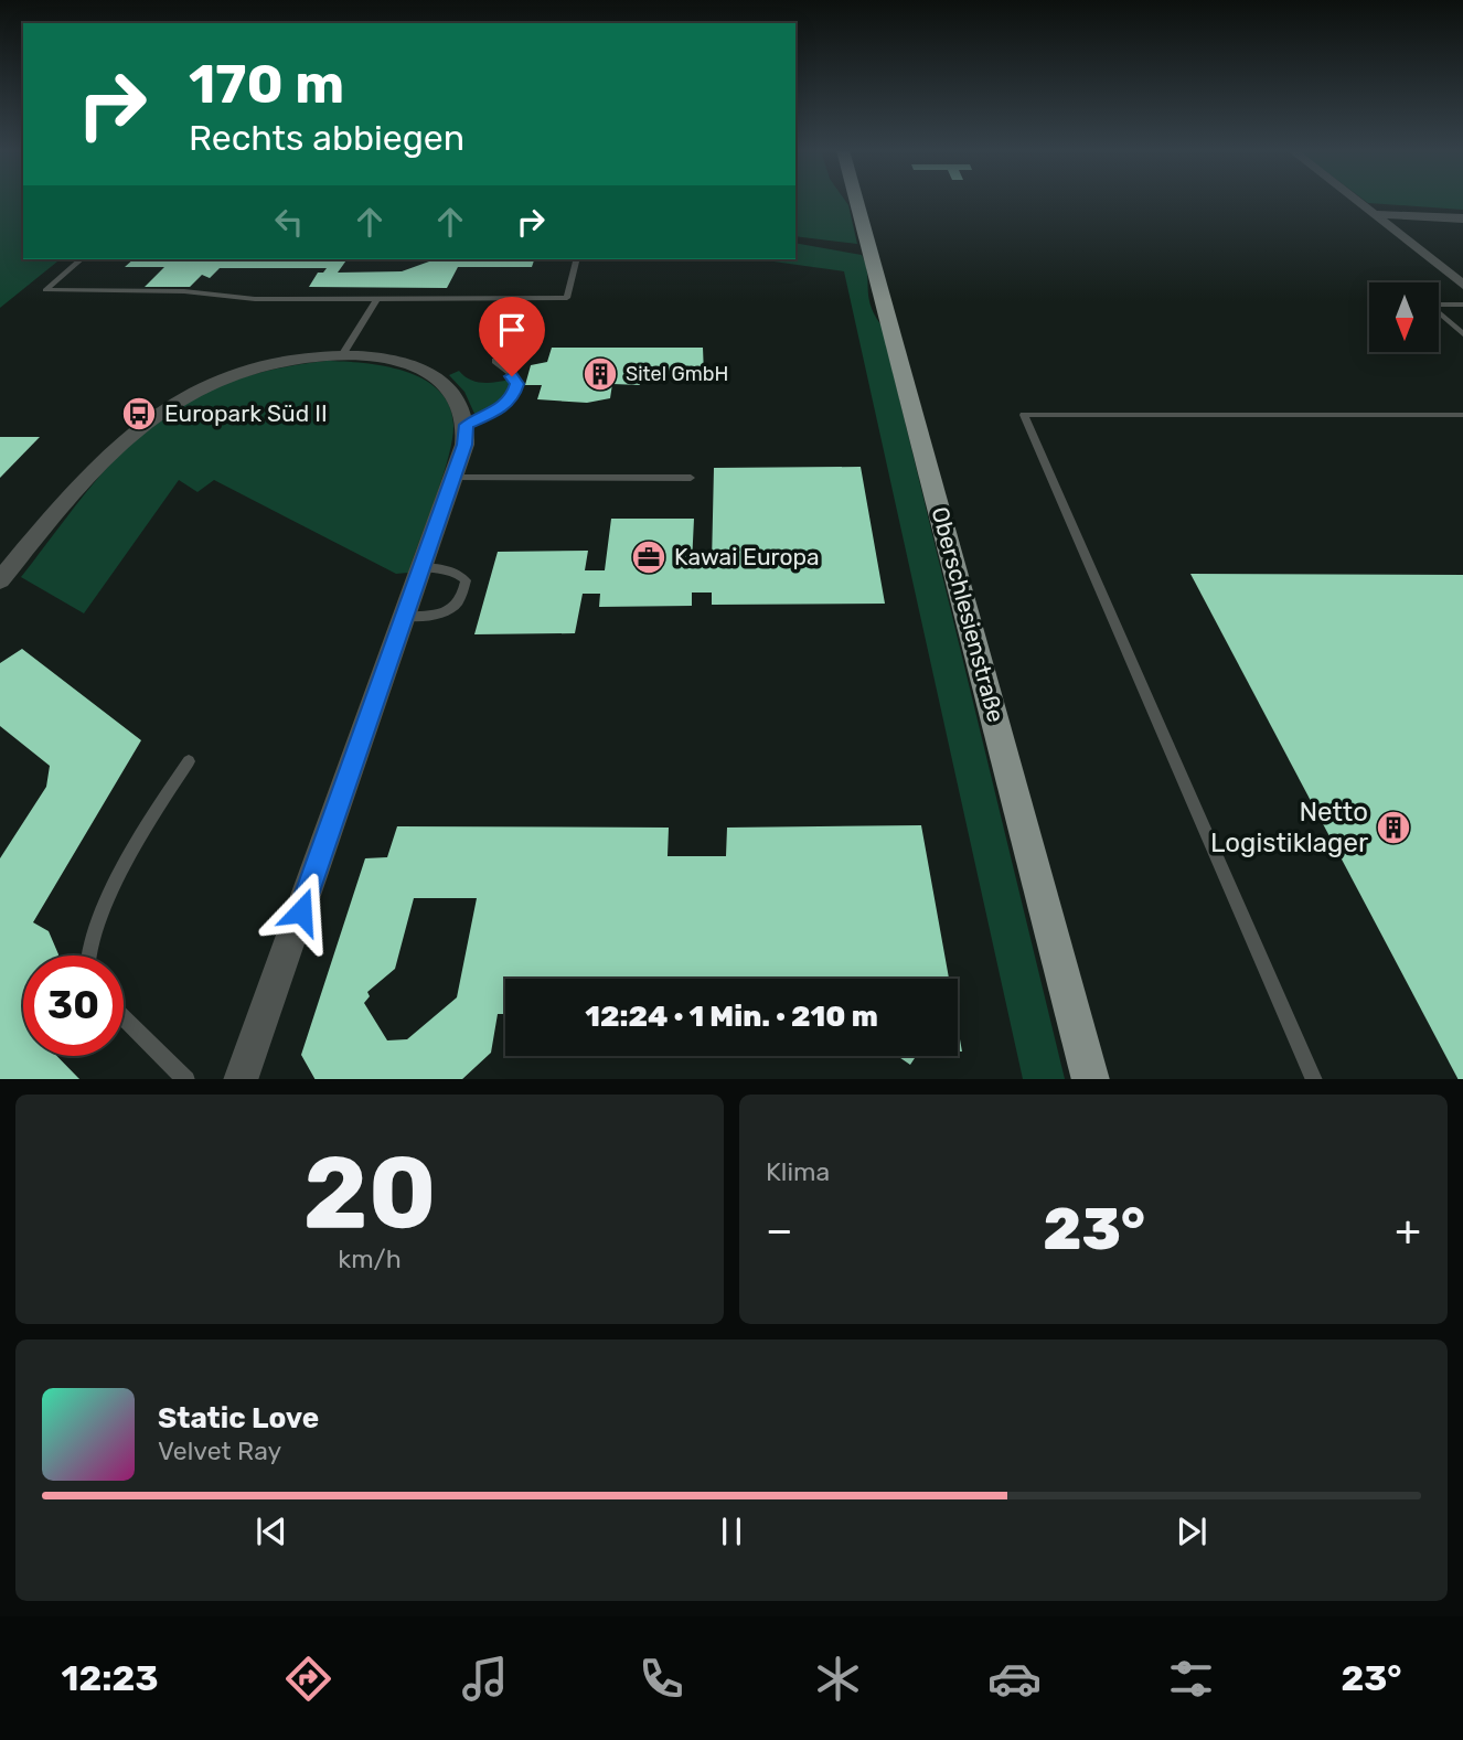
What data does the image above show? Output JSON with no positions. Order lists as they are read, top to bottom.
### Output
{
  "streets": {
    "main road": ["Oberschlesienstraße"]
  },
  "places": {
    "building": ["Sitel GmbH", "Netto Logistiklager"],
    "bus stop": ["Europark Süd II"],
    "office": ["Kawai Europa"]
  },
  "north": "bottom",
  "page": {
    "turn": ["170 m", "Rechts abbiegen"],
    "limit": "30",
    "trip": "12:24 · 1 Min. · 210 m",
    "tile": [
      ["20", "km/h"],
      "Klima"
    ],
    "heat": ["−", "23°", "+"],
    "song": ["Static Love", "Velvet Ray"],
    "tabs": ["12:23", "23°"]
  }
}
